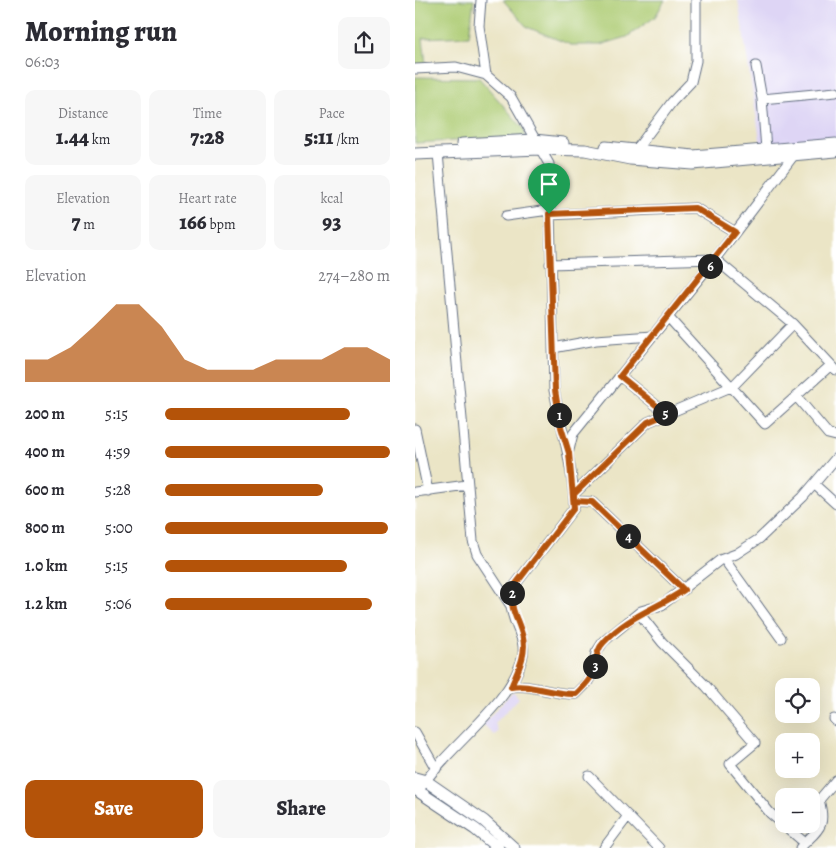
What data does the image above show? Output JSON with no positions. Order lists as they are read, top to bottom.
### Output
{
  "page": {
    "heading": ["Morning run", "06:03"],
    "stats": [
      ["Distance", "1.44 km"],
      ["Time", "7:28"],
      ["Pace", "5:11 /km"],
      ["Elevation", "7 m"],
      ["Heart rate", "166 bpm"],
      ["kcal", "93"]
    ],
    "pins": [
      "6",
      "5",
      "1",
      "4",
      "2",
      "3"
    ],
    "chart": ["Elevation", "274–280 m"],
    "list": [
      {
        "name": "200 m",
        "note": "5:15"
      },
      {
        "name": "400 m",
        "note": "4:59"
      },
      {
        "name": "600 m",
        "note": "5:28"
      },
      {
        "name": "800 m",
        "note": "5:00"
      },
      {
        "name": "1.0 km",
        "note": "5:15"
      },
      {
        "name": "1.2 km",
        "note": "5:06"
      }
    ],
    "map_buttons": ["+", "−"],
    "buttons": ["Save", "Share"]
  }
}
